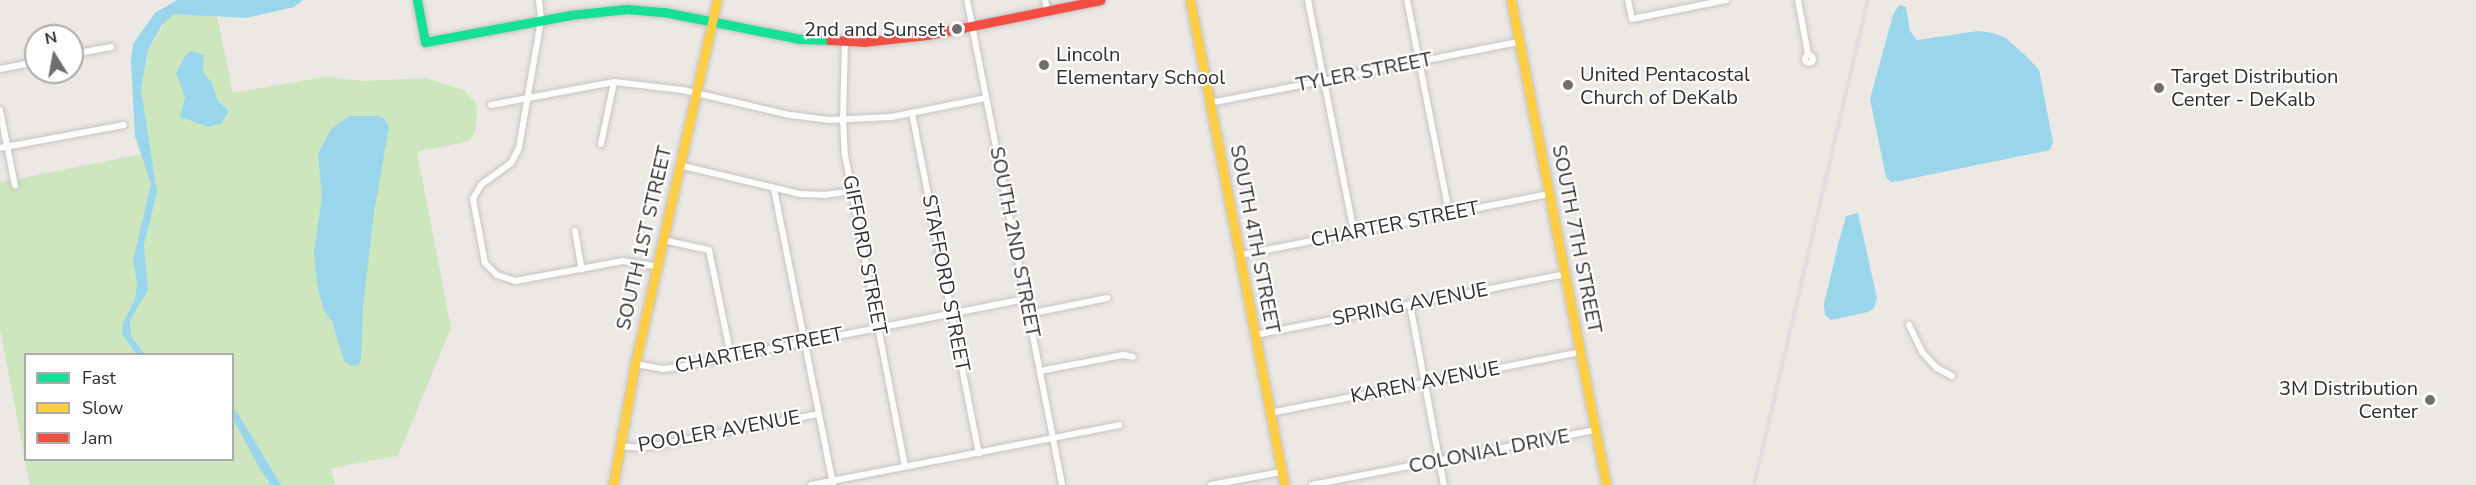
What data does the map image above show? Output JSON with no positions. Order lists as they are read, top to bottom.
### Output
{
  "streets": {
    "street": [
      "TYLER STREET",
      "CHARTER STREET",
      "SOUTH 1ST STREET",
      "SOUTH 4TH STREET",
      "SOUTH 7TH STREET",
      "SOUTH 2ND STREET",
      "GIFFORD STREET",
      "STAFFORD STREET",
      "SPRING AVENUE",
      "KAREN AVENUE",
      "POOLER AVENUE",
      "COLONIAL DRIVE"
    ]
  },
  "crossings": [
    ["TYLER STREET", "SOUTH 4TH STREET"],
    ["TYLER STREET", "SOUTH 7TH STREET"],
    ["CHARTER STREET", "SOUTH 1ST STREET"],
    ["CHARTER STREET", "SOUTH 4TH STREET"],
    ["CHARTER STREET", "SOUTH 7TH STREET"],
    ["CHARTER STREET", "SOUTH 2ND STREET"],
    ["CHARTER STREET", "GIFFORD STREET"],
    ["CHARTER STREET", "STAFFORD STREET"],
    ["SOUTH 1ST STREET", "POOLER AVENUE"],
    ["SOUTH 4TH STREET", "SPRING AVENUE"],
    ["SOUTH 4TH STREET", "KAREN AVENUE"],
    ["SOUTH 7TH STREET", "SPRING AVENUE"],
    ["SOUTH 7TH STREET", "KAREN AVENUE"],
    ["SOUTH 7TH STREET", "COLONIAL DRIVE"]
  ],
  "places": [
    "2nd and Sunset",
    "Lincoln Elementary School",
    "United Pentacostal Church of DeKalb",
    "Target Distribution Center - DeKalb",
    "3M Distribution Center"
  ],
  "legend": ["Fast", "Slow", "Jam"],
  "north": "top"
}
